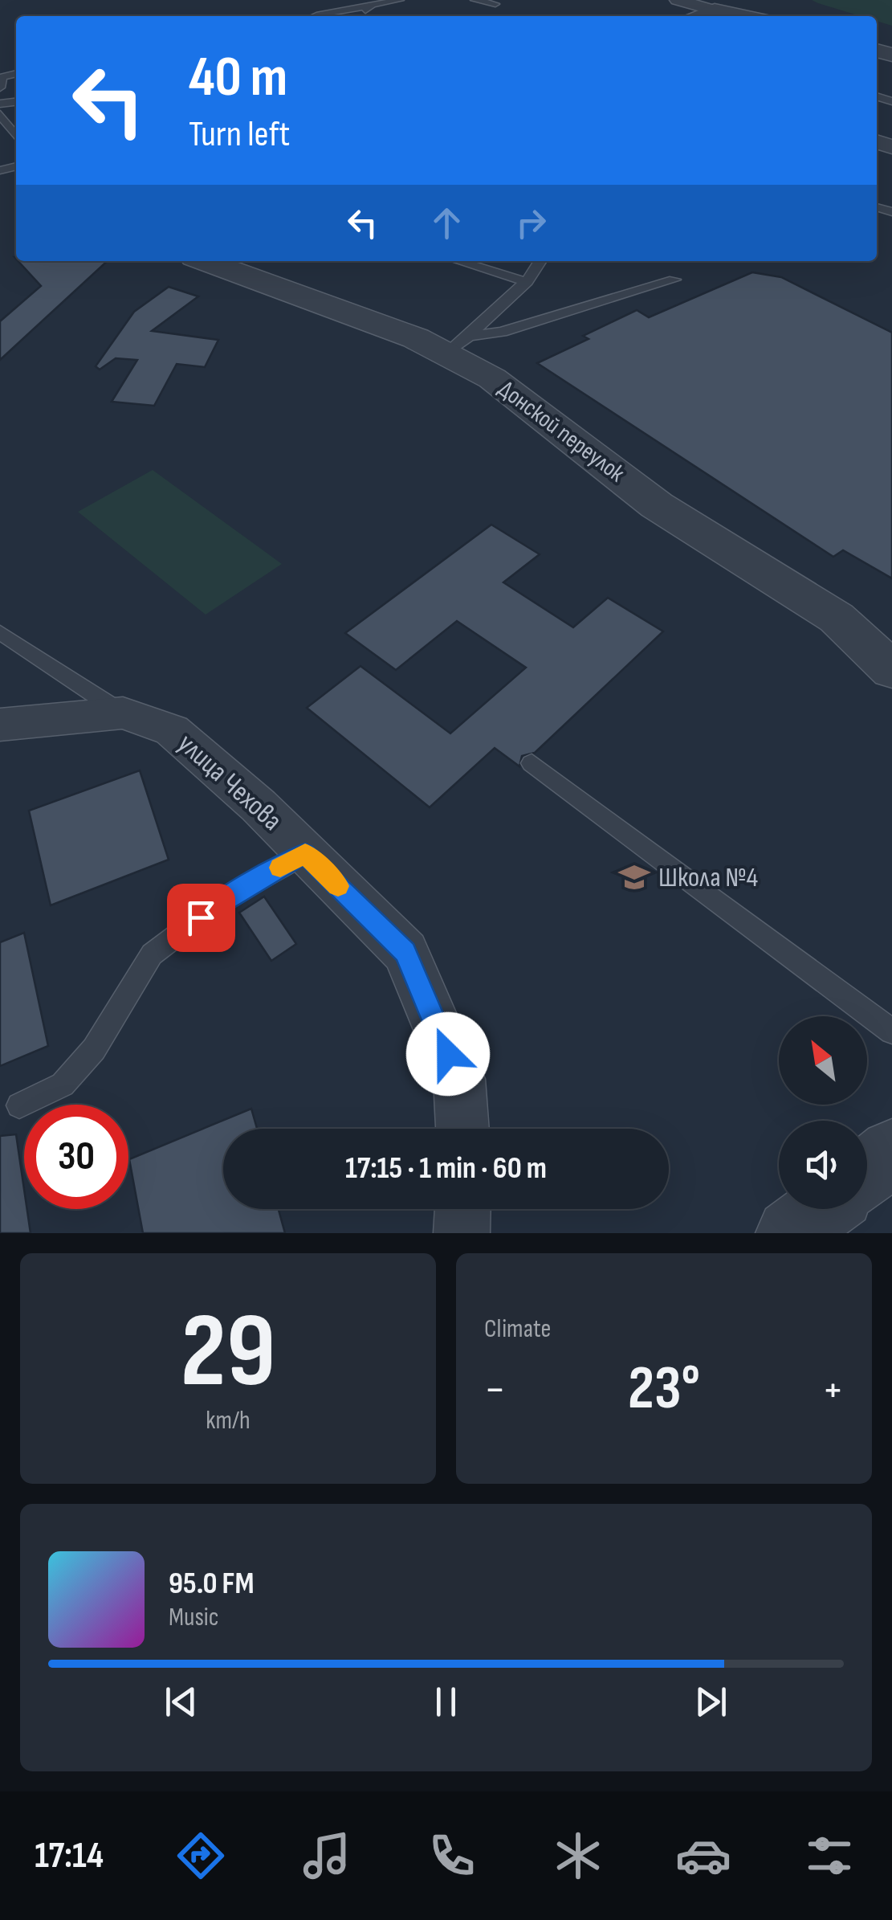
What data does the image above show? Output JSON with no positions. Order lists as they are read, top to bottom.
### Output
{
  "streets": {
    "street": ["Донской переулок", "улица Чехова"]
  },
  "places": {
    "school or university": ["Школа №4"]
  },
  "north": "top left",
  "page": {
    "turn": ["40 m", "Turn left"],
    "limit": "30",
    "trip": "17:15 · 1 min · 60 m",
    "tile": [
      ["29", "km/h"],
      "Climate"
    ],
    "heat": ["−", "23°", "+"],
    "song": ["95.0 FM", "Music"],
    "tabs": "17:14"
  }
}
